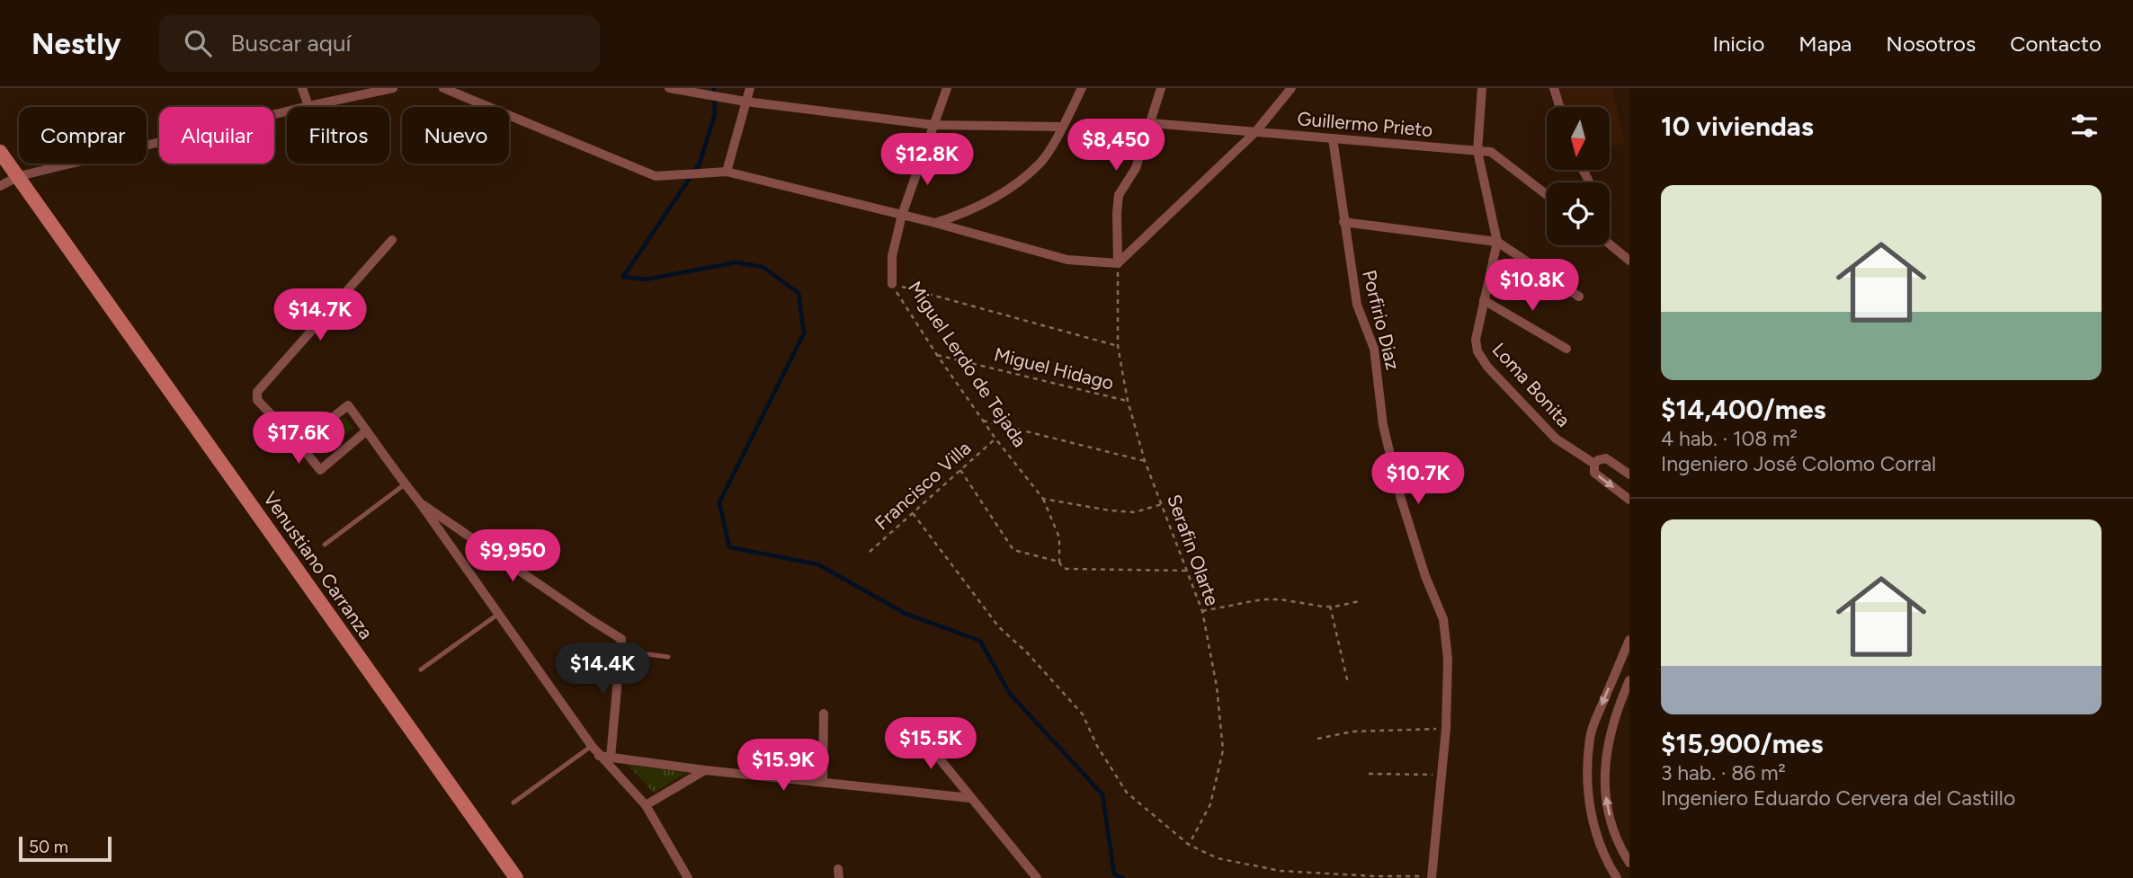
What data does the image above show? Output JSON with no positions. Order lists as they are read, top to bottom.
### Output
{
  "streets": {
    "main road": ["Venustiano Carranza"],
    "street": [
      "Guillermo Prieto",
      "Porfirio Diaz",
      "Miguel Lerdo de Tejada",
      "Loma Bonita"
    ],
    "path": ["Miguel Hidago", "Francisco Villa", "Serafin Olarte"]
  },
  "crossings": [
    ["Guillermo Prieto", "Porfirio Diaz"],
    ["Guillermo Prieto", "Loma Bonita"],
    ["Miguel Lerdo de Tejada", "Miguel Hidago"],
    ["Miguel Lerdo de Tejada", "Francisco Villa"],
    ["Miguel Hidago", "Serafin Olarte"],
    ["Francisco Villa", "Serafin Olarte"]
  ],
  "scale_bar": "50 m",
  "north": "bottom",
  "page": {
    "header": "Nestly",
    "search": "Buscar aquí",
    "nav": [
      "Inicio",
      "Mapa",
      "Nosotros",
      "Contacto"
    ],
    "heading": "10 viviendas",
    "chip": [
      "Comprar",
      "Alquilar",
      "Filtros",
      "Nuevo"
    ],
    "price": [
      "$8,450",
      "$12.8K",
      "$10.8K",
      "$14.7K",
      "$17.6K",
      "$10.7K",
      "$9,950",
      "$14.4K",
      "$15.5K",
      "$15.9K"
    ],
    "list": [
      {
        "name": "$14,400/mes",
        "note": "4 hab. · 108 m² · Ingeniero José Colomo Corral"
      },
      {
        "name": "$15,900/mes",
        "note": "3 hab. · 86 m² · Ingeniero Eduardo Cervera del Castillo"
      }
    ],
    "scale": "50 m"
  }
}
